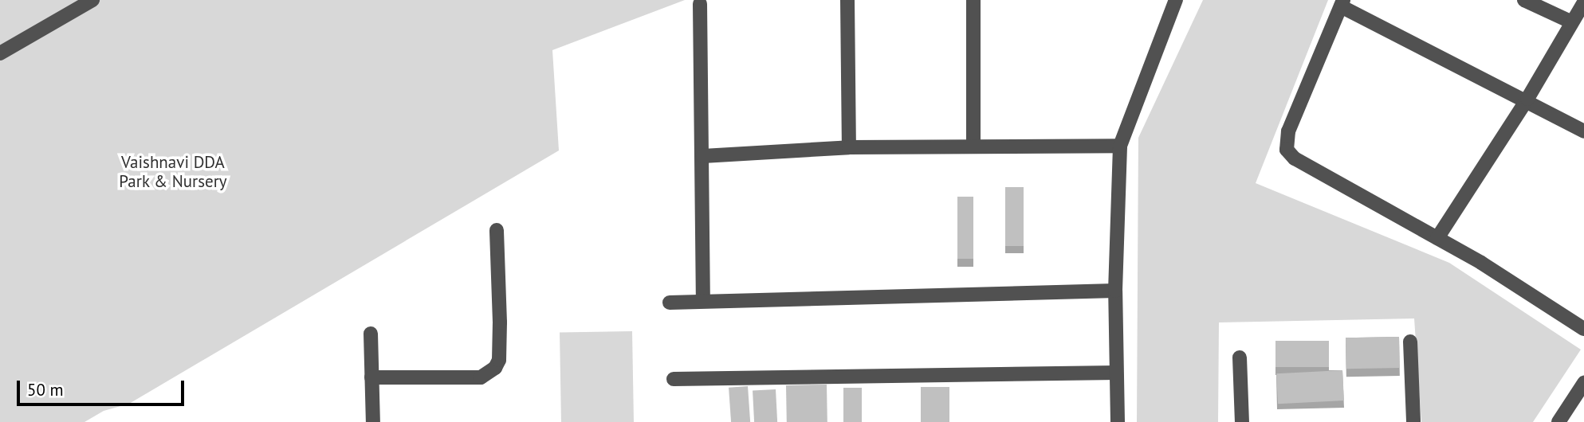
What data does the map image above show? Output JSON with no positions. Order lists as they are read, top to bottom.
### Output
{
  "parks": ["Vaishnavi DDA Park & Nursery"],
  "scale_bar": "50 m"
}
